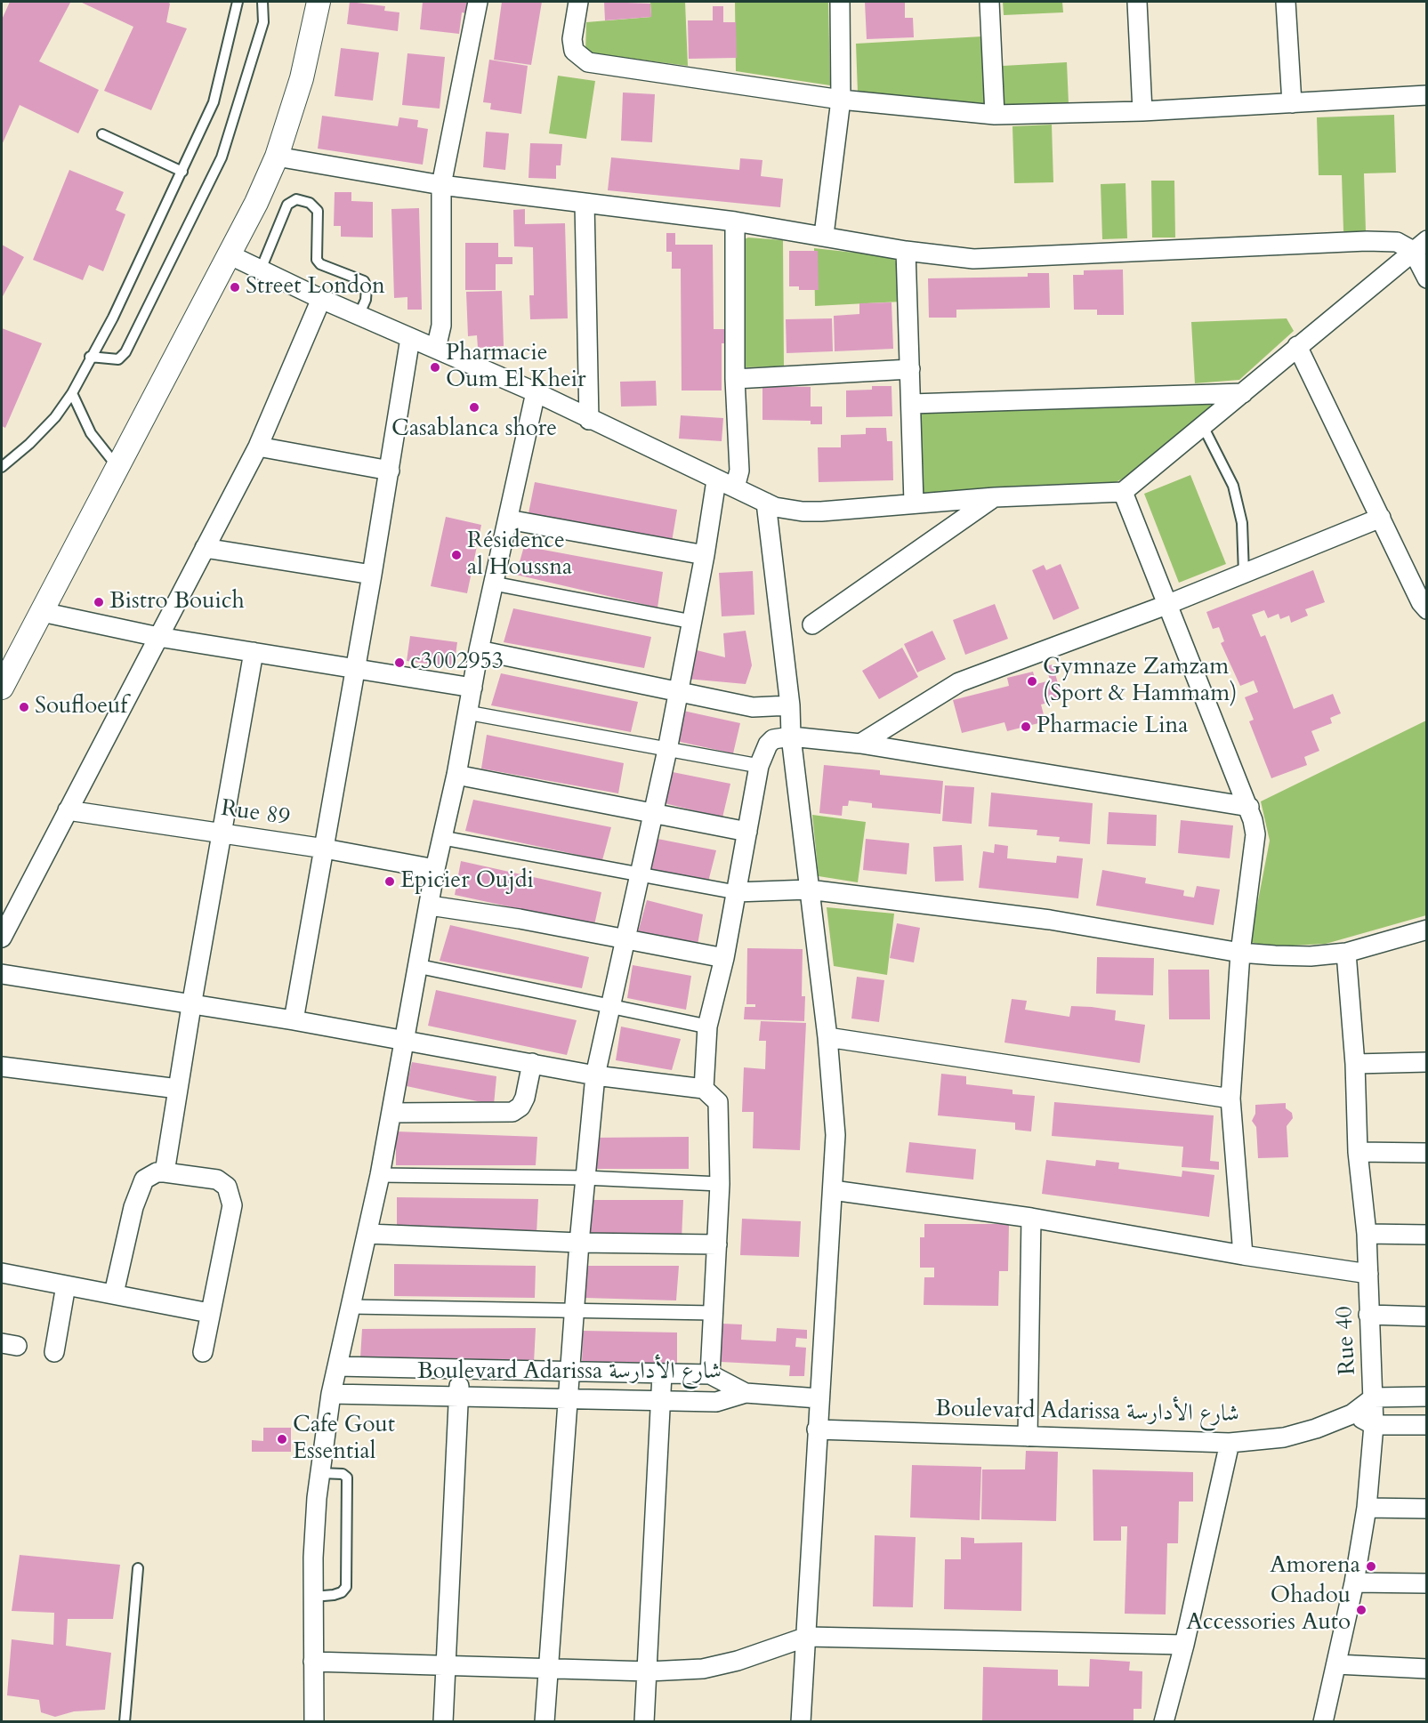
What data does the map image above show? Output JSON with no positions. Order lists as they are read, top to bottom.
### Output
{
  "streets": {
    "street": ["Rue 89", "Rue 40", "Boulevard Adarissa شارع الأدارسة"]
  },
  "crossings": [
    ["Rue 40", "Boulevard Adarissa شارع الأدارسة"]
  ],
  "places": [
    "Street London",
    "Pharmacie Oum El Kheir",
    "Casablanca shore",
    "Résidence al Houssna",
    "Bistro Bouich",
    "c3002953",
    "Gymnaze Zamzam (Sport & Hammam)",
    "Soufloeuf",
    "Pharmacie Lina",
    "Epicier Oujdi",
    "Cafe Gout Essential",
    "Amorena",
    "Ohadou Accessories Auto"
  ]
}
